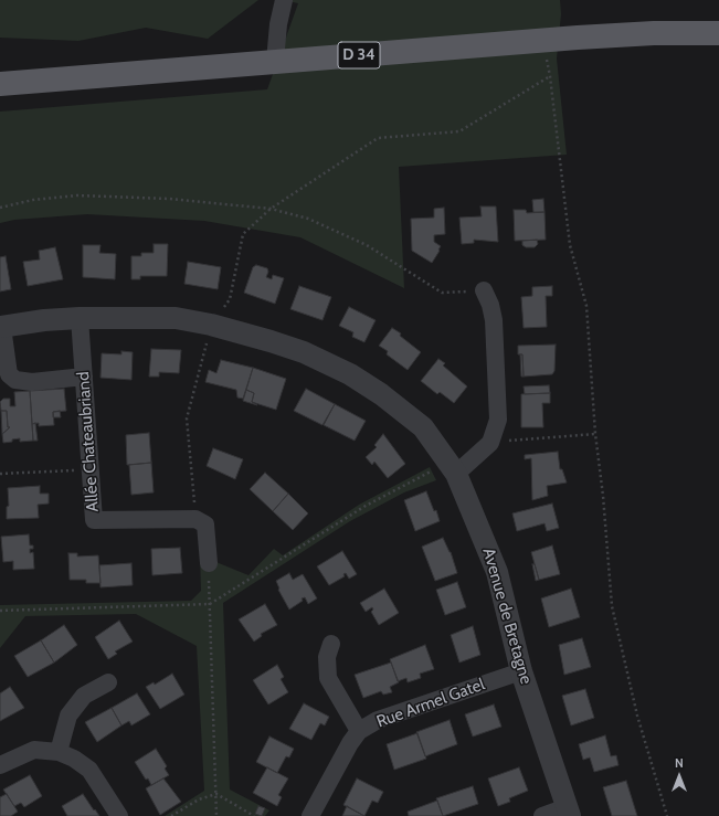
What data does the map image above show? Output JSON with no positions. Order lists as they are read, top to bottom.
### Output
{
  "streets": {
    "main road": ["D 34"],
    "street": ["Allée Chateaubriand", "Avenue de Bretagne", "Rue Armel Gatel"]
  },
  "crossings": [
    ["Allée Chateaubriand", "Avenue de Bretagne"],
    ["Avenue de Bretagne", "Rue Armel Gatel"]
  ],
  "north": "top"
}
